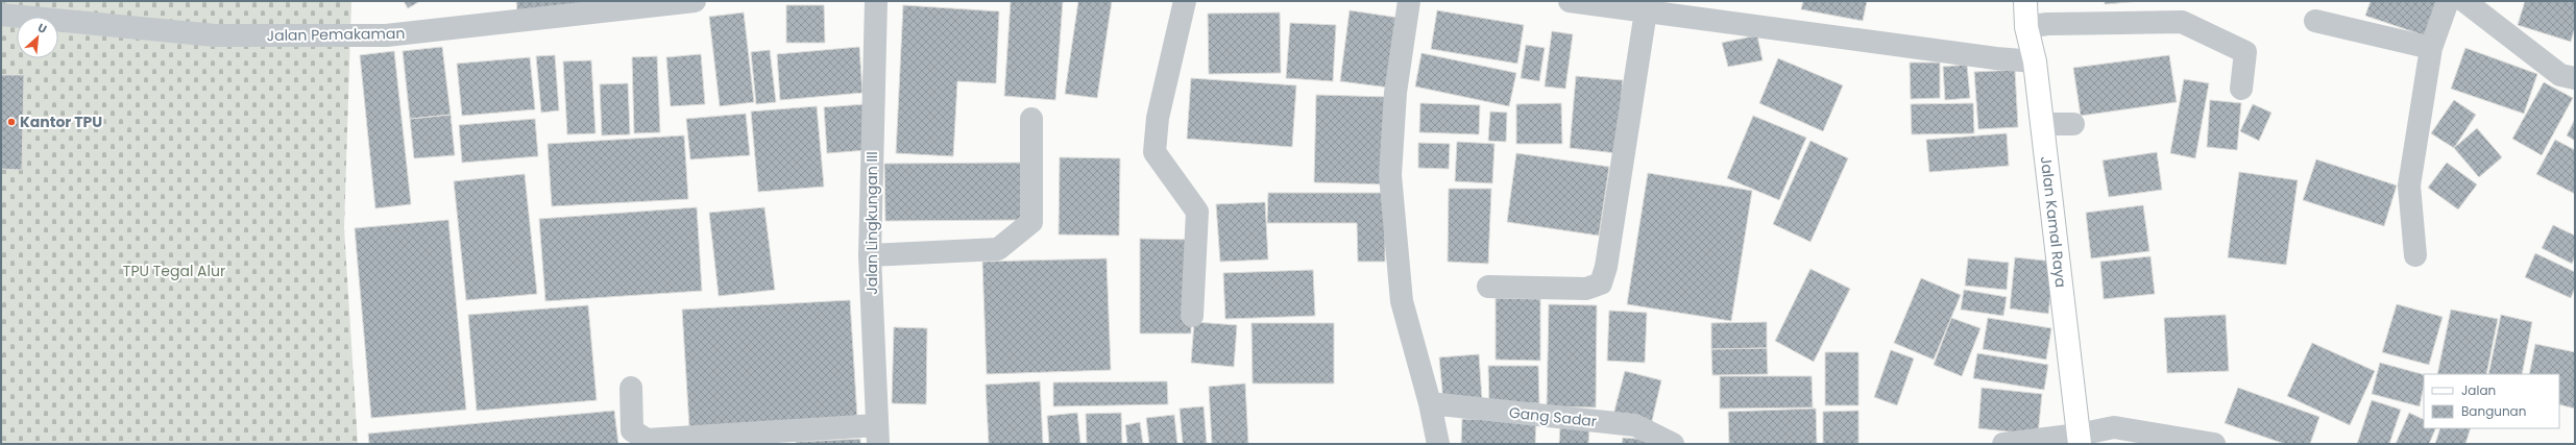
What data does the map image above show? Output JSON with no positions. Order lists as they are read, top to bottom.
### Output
{
  "streets": {
    "main road": ["Jalan Kamal Raya"],
    "street": ["Jalan Pemakaman", "Jalan Lingkungan III", "Gang Sadar"]
  },
  "parks": ["TPU Tegal Alur"],
  "places": ["Kantor TPU"],
  "legend": ["Jalan", "Bangunan"],
  "north": "top right"
}
